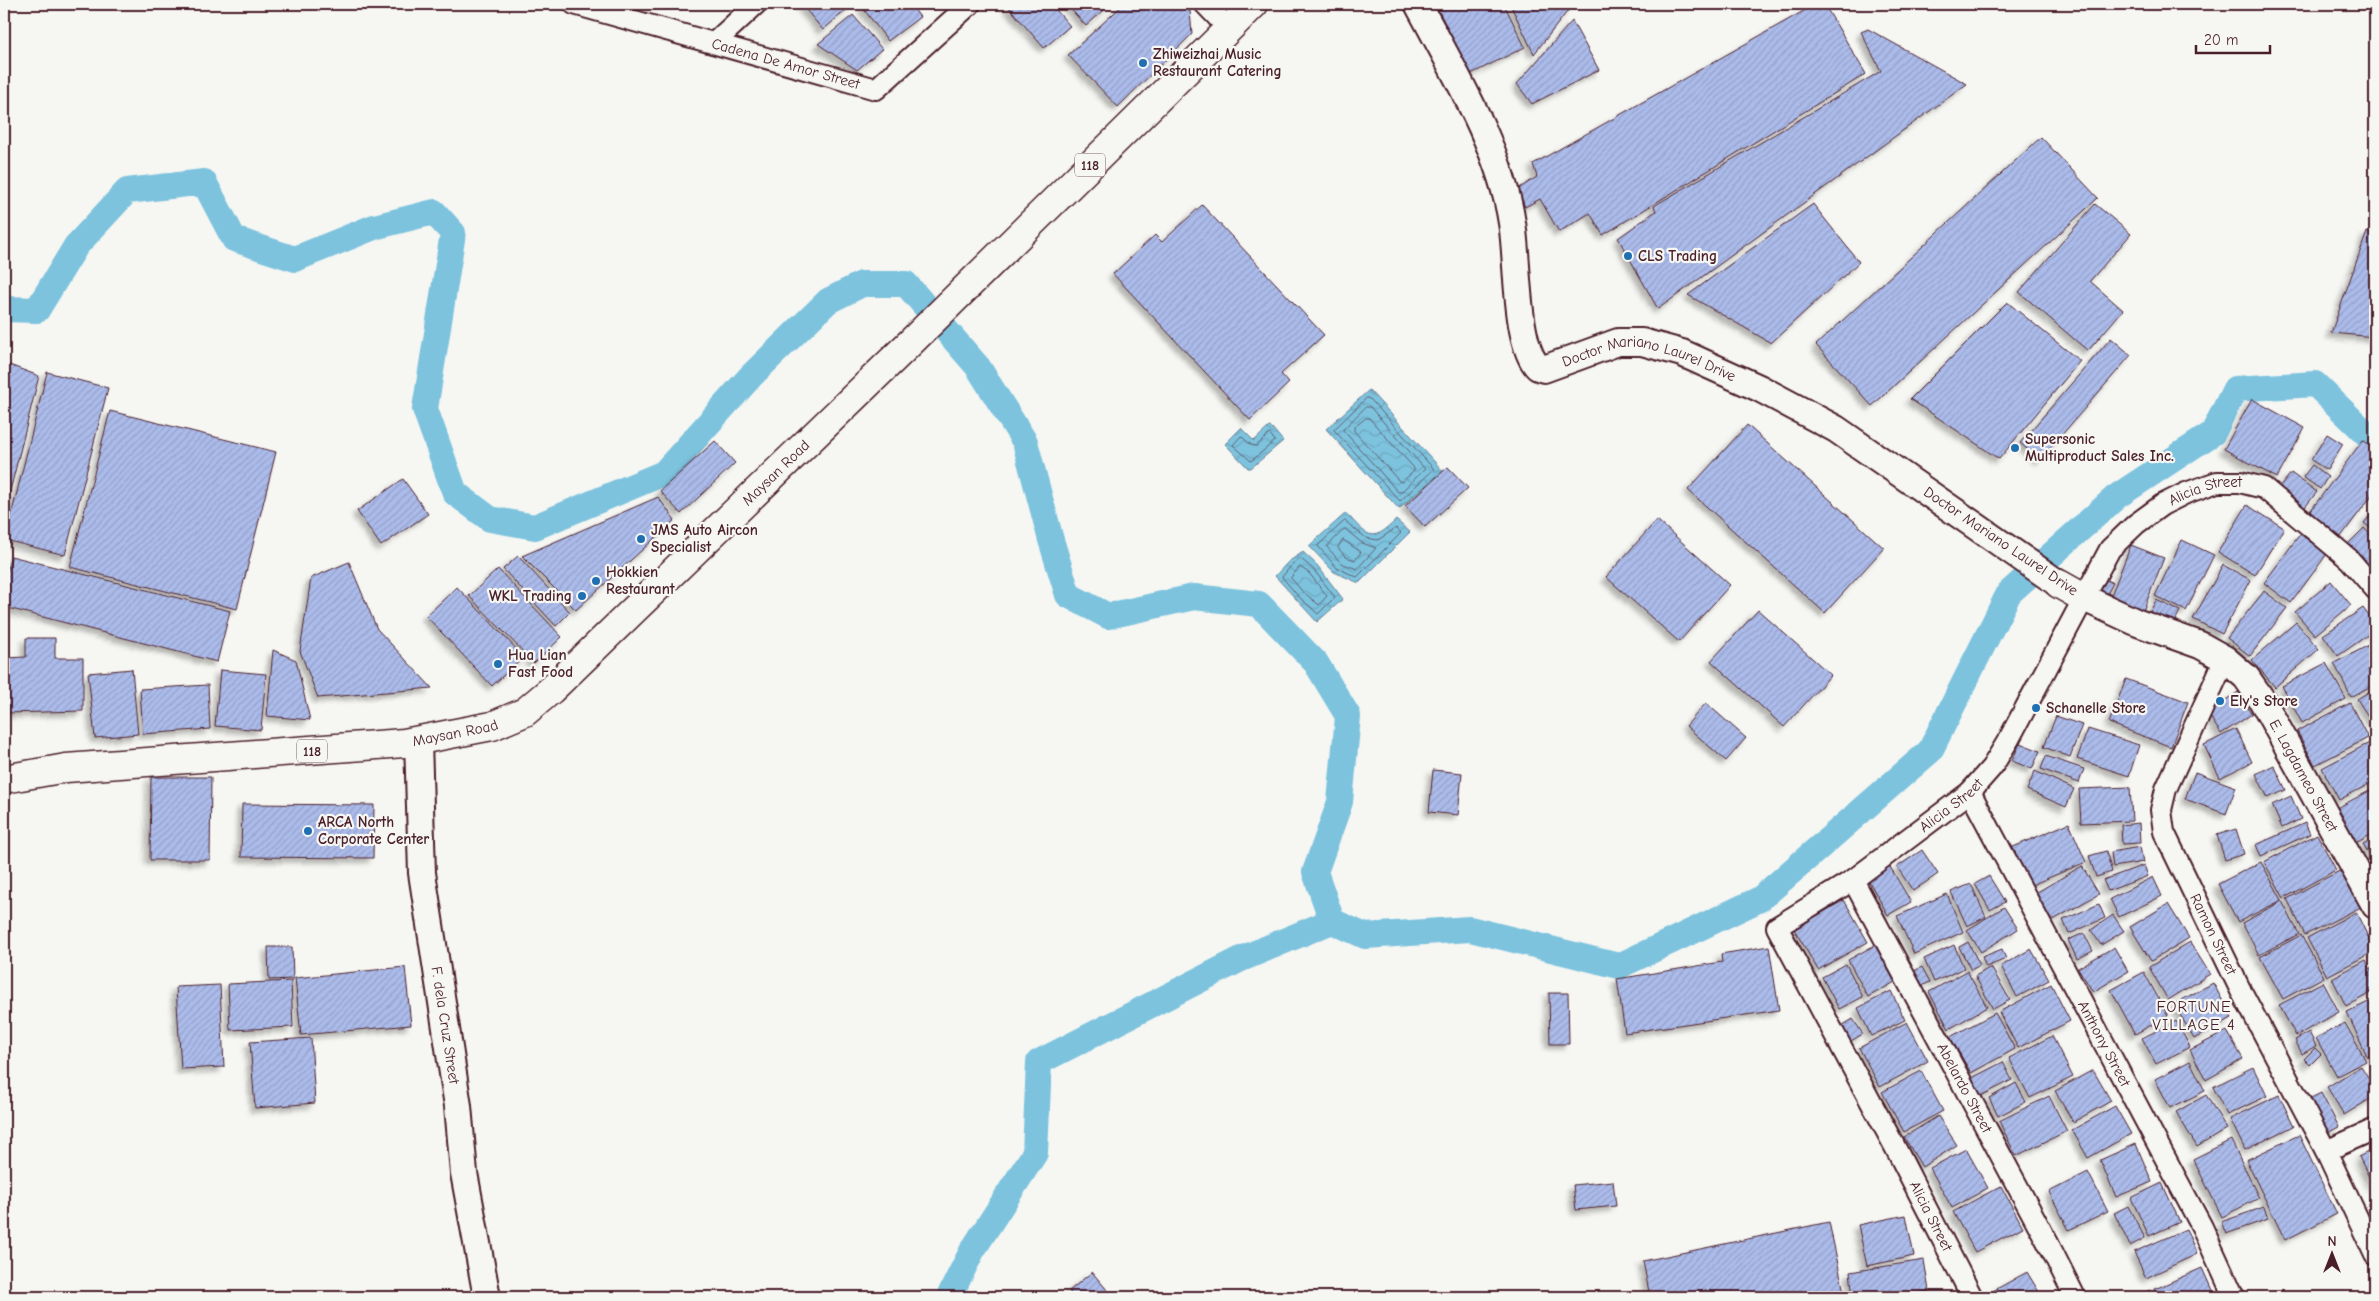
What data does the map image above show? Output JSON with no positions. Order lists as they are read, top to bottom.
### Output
{
  "streets": {
    "main road": ["118", "Doctor Mariano Laurel Drive", "Maysan Road"],
    "street": [
      "Cadena De Amor Street",
      "Alicia Street",
      "E. Lagdameo Street",
      "Ramon Street",
      "F. dela Cruz Street",
      "Anthony Street",
      "Abelardo Street"
    ]
  },
  "crossings": [
    ["118", "Maysan Road"],
    ["Doctor Mariano Laurel Drive", "Alicia Street"],
    ["Doctor Mariano Laurel Drive", "E. Lagdameo Street"],
    ["Maysan Road", "F. dela Cruz Street"],
    ["Alicia Street", "E. Lagdameo Street"],
    ["Alicia Street", "Anthony Street"],
    ["Alicia Street", "Abelardo Street"],
    ["E. Lagdameo Street", "Ramon Street"]
  ],
  "districts": ["FORTUNE VILLAGE 4"],
  "places": [
    "Zhiweizhai Music Restaurant Catering",
    "CLS Trading",
    "Supersonic Multiproduct Sales Inc.",
    "JMS Auto Aircon Specialist",
    "Hokkien Restaurant",
    "WKL Trading",
    "Hua Lian Fast Food",
    "Ely's Store",
    "Schanelle Store",
    "ARCA North Corporate Center"
  ],
  "scale_bar": "20 m",
  "north": "top"
}
